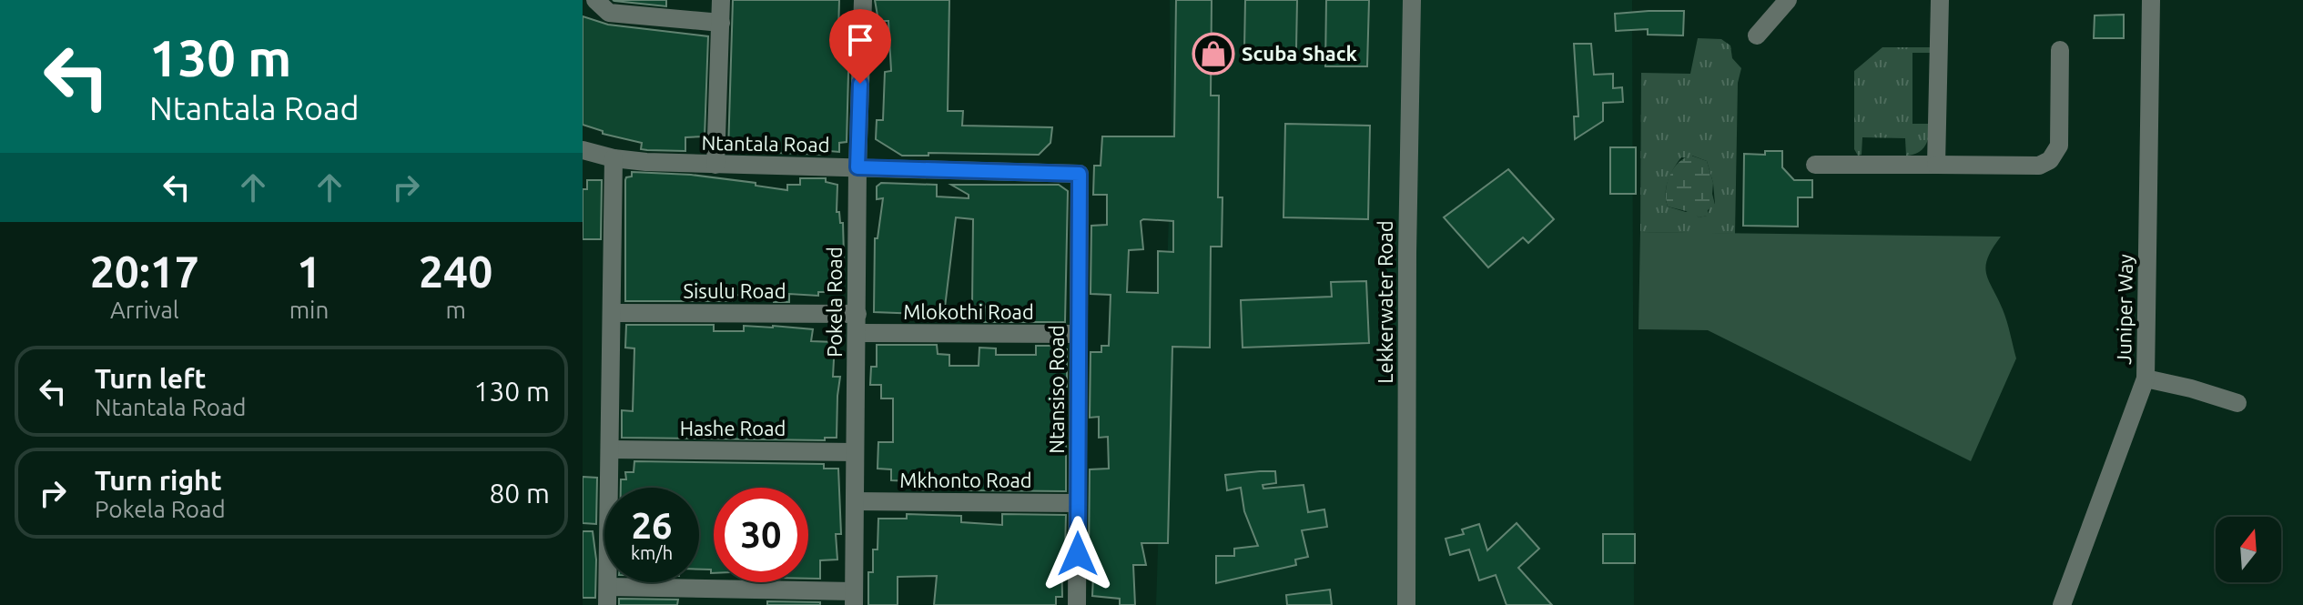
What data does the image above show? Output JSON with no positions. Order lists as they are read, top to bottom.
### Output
{
  "streets": {
    "street": [
      "Ntantala Road",
      "Sisulu Road",
      "Pokela Road",
      "Lekkerwater Road",
      "Juniper Way",
      "Mlokothi Road",
      "Ntansiso Road",
      "Hashe Road",
      "Mkhonto Road"
    ]
  },
  "crossings": [
    ["Ntantala Road", "Pokela Road"],
    ["Ntantala Road", "Ntansiso Road"],
    ["Sisulu Road", "Pokela Road"],
    ["Pokela Road", "Mlokothi Road"],
    ["Pokela Road", "Hashe Road"],
    ["Pokela Road", "Mkhonto Road"],
    ["Mlokothi Road", "Ntansiso Road"],
    ["Ntansiso Road", "Mkhonto Road"]
  ],
  "places": {
    "shop": ["Scuba Shack"]
  },
  "north": "top",
  "page": {
    "turn": ["130 m", "Ntantala Road"],
    "eta": [
      "20:17",
      "Arrival",
      "1",
      "min",
      "240",
      "m"
    ],
    "list": [
      {
        "name": "Turn left",
        "note": "Ntantala Road",
        "value": "130 m"
      },
      {
        "name": "Turn right",
        "note": "Pokela Road",
        "value": "80 m"
      }
    ],
    "speed": "26 km/h",
    "limit": "30"
  }
}
